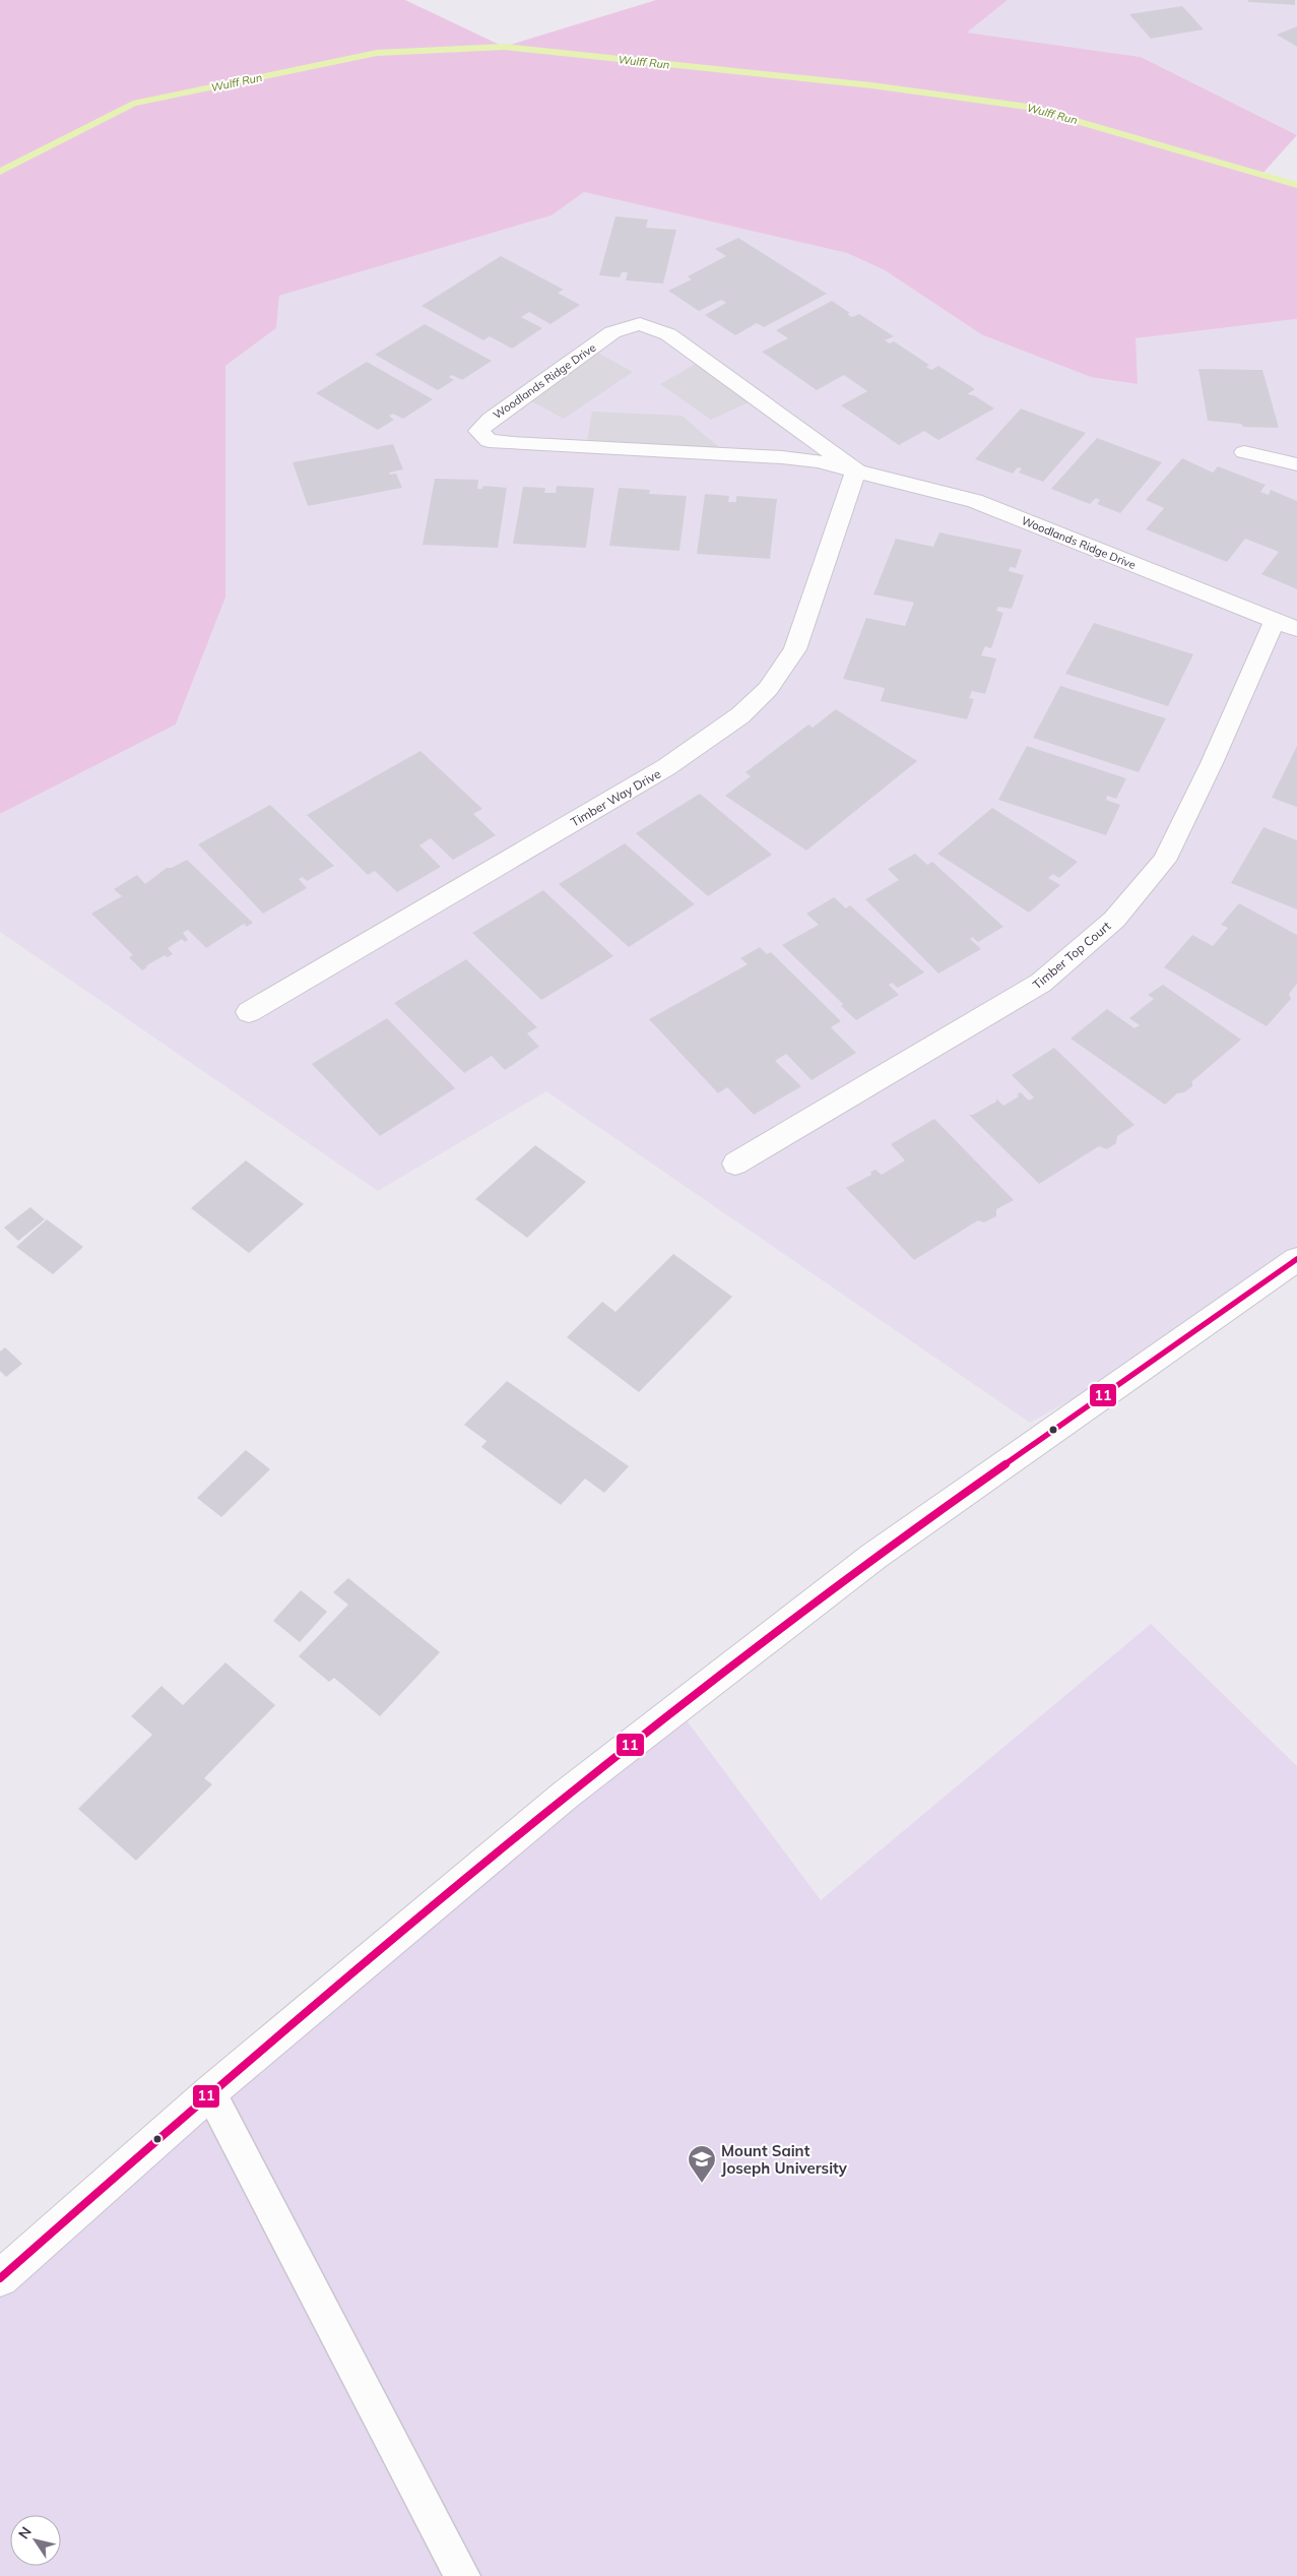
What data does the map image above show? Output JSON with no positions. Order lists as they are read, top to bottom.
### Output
{
  "streets": {
    "street": ["Woodlands Ridge Drive", "Timber Way Drive", "Timber Top Court"]
  },
  "crossings": [
    ["Woodlands Ridge Drive", "Timber Way Drive"],
    ["Woodlands Ridge Drive", "Timber Top Court"]
  ],
  "water": ["Wulff Run"],
  "places": {
    "school or university": ["Mount Saint Joseph University"]
  },
  "lines": ["transit line 11"],
  "north": "top left"
}
